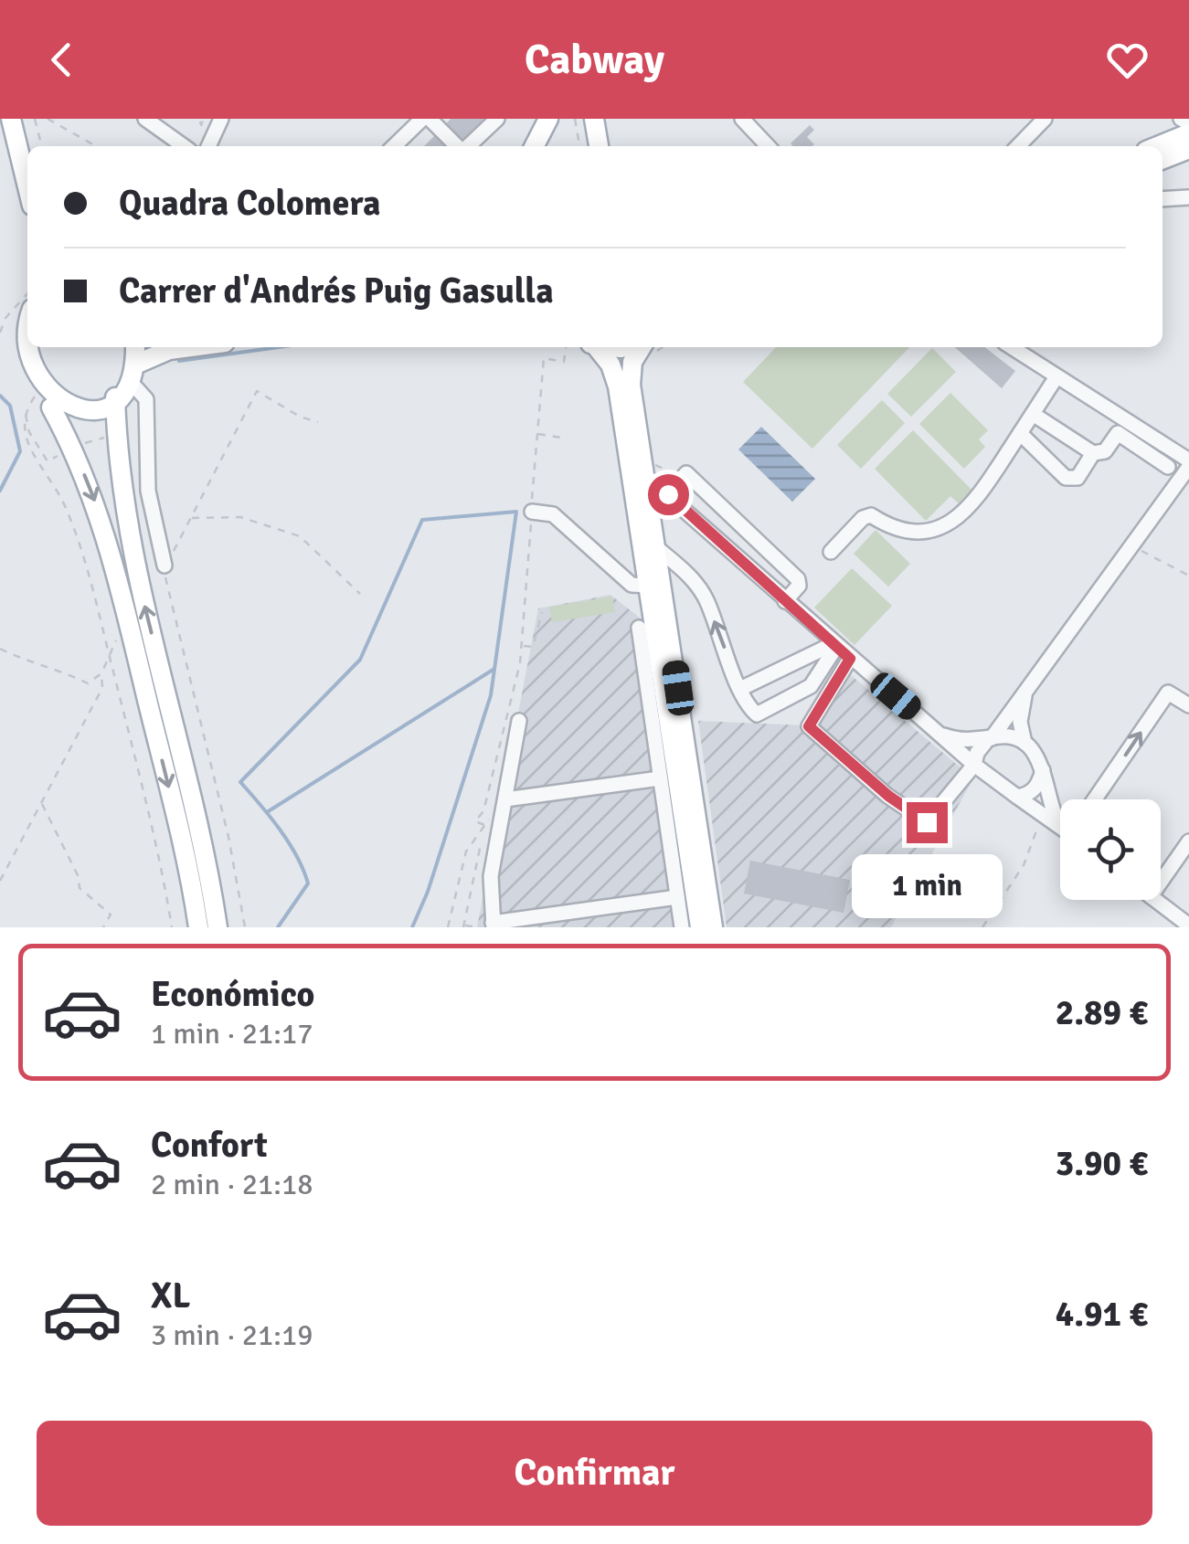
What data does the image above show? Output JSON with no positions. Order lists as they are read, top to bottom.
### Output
{
  "page": {
    "header": "Cabway",
    "banner": ["Quadra Colomera", "Carrer d'Andrés Puig Gasulla"],
    "bubble": "1 min",
    "list": [
      {
        "name": "Económico",
        "note": "1 min · 21:17",
        "value": "2.89 €"
      },
      {
        "name": "Confort",
        "note": "2 min · 21:18",
        "value": "3.90 €"
      },
      {
        "name": "XL",
        "note": "3 min · 21:19",
        "value": "4.91 €"
      }
    ],
    "buttons": "Confirmar"
  }
}
